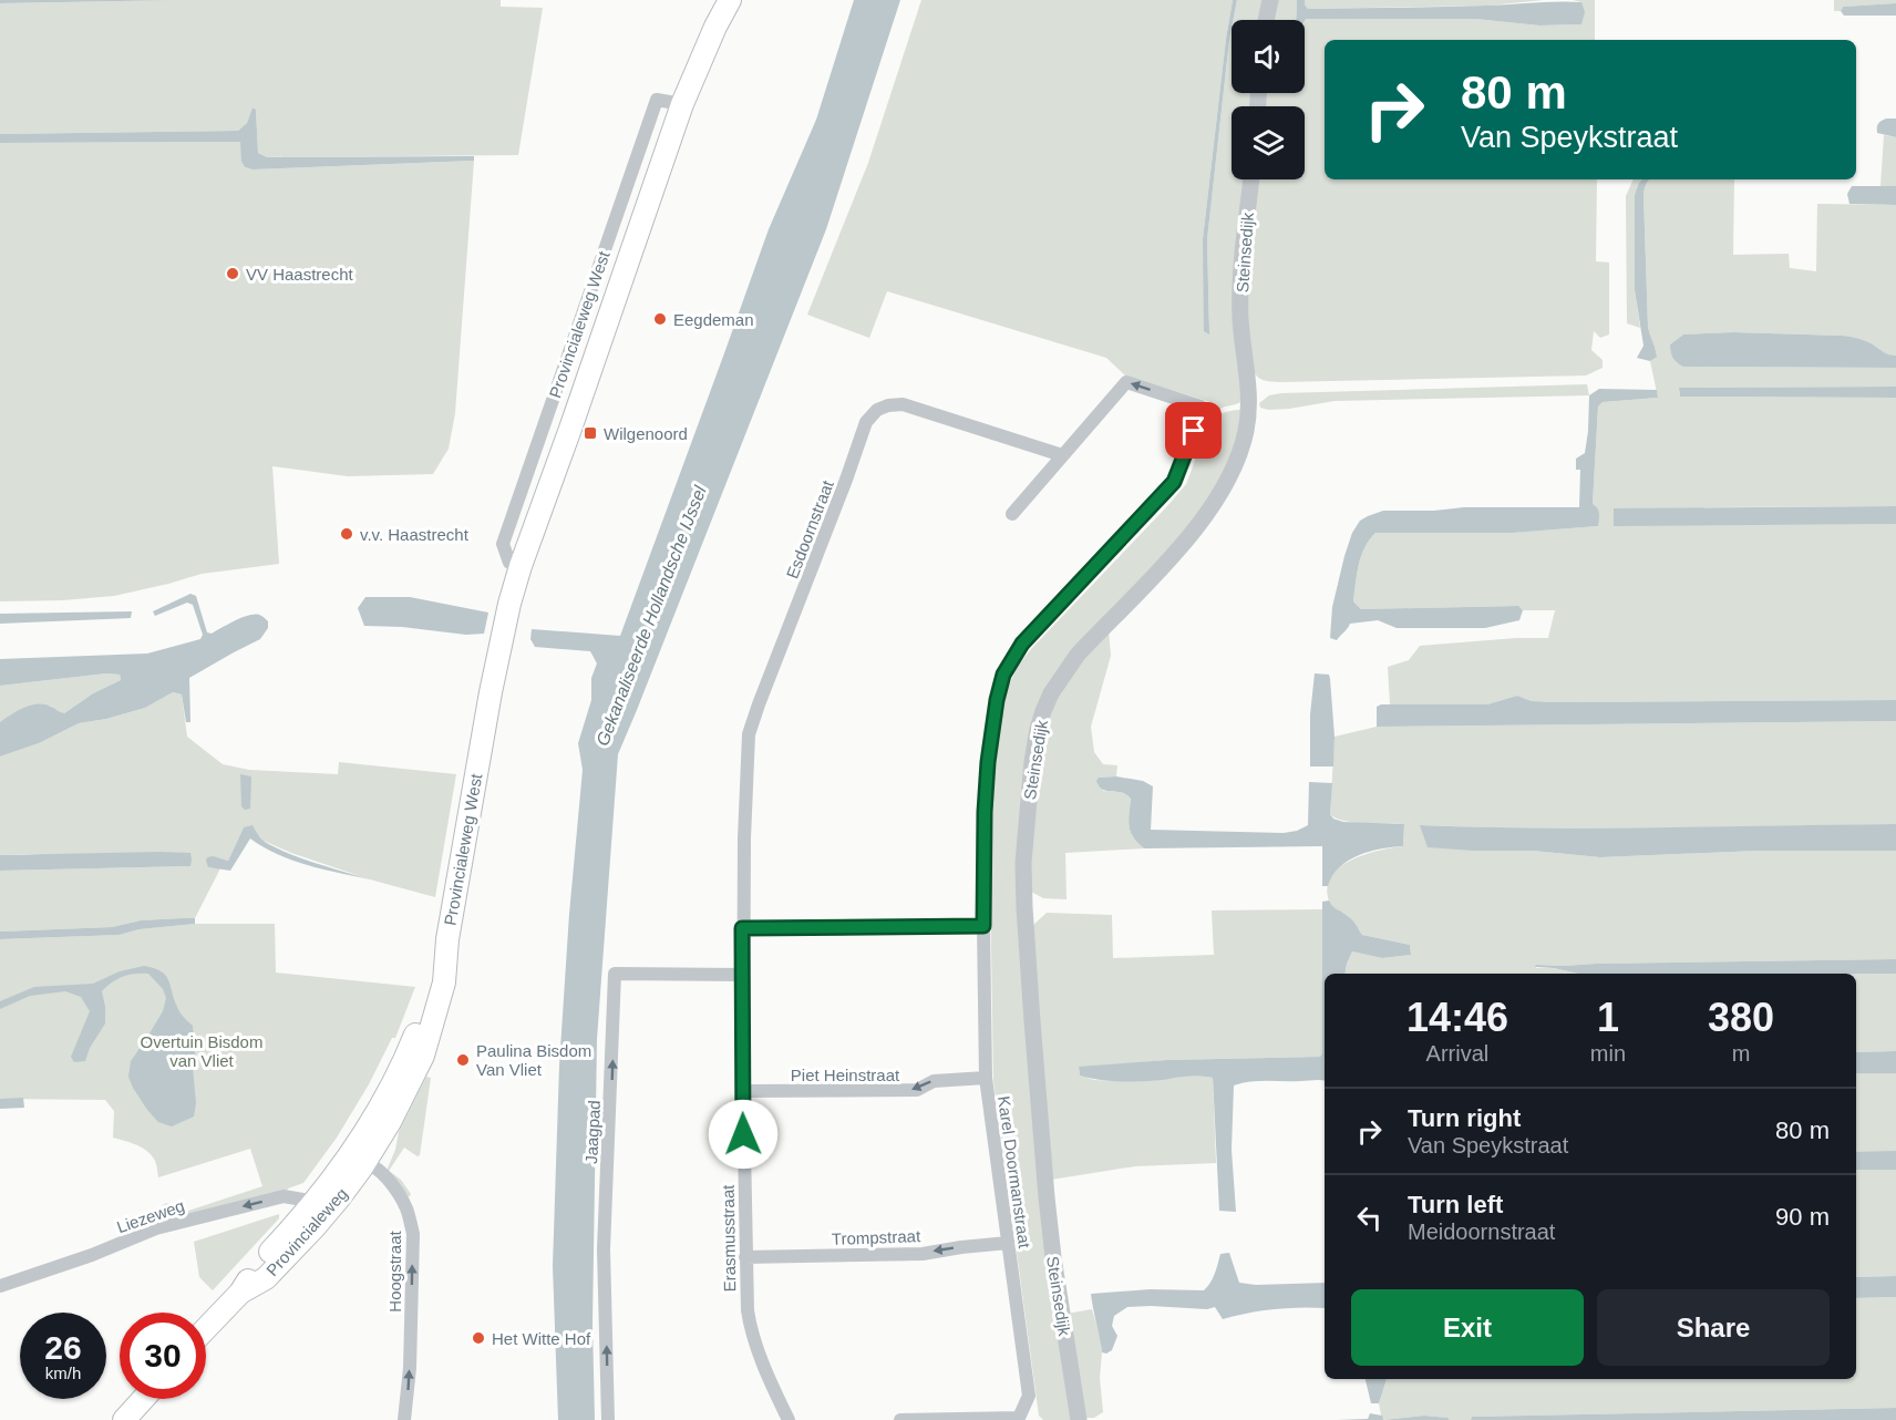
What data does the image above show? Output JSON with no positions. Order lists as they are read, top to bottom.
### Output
{
  "streets": {
    "main road": ["Provincialeweg West", "Provincialeweg"],
    "street": [
      "Steinsedijk",
      "Esdoornstraat",
      "Piet Heinstraat",
      "Jaagpad",
      "Karel Doormanstraat",
      "Liezeweg",
      "Trompstraat",
      "Erasmusstraat",
      "Hoogstraat"
    ]
  },
  "crossings": [
    ["Provincialeweg West", "Provincialeweg"],
    ["Provincialeweg West", "Hoogstraat"],
    ["Esdoornstraat", "Karel Doormanstraat"],
    ["Esdoornstraat", "Erasmusstraat"],
    ["Piet Heinstraat", "Karel Doormanstraat"],
    ["Piet Heinstraat", "Erasmusstraat"],
    ["Jaagpad", "Erasmusstraat"],
    ["Karel Doormanstraat", "Trompstraat"],
    ["Liezeweg", "Provincialeweg"],
    ["Provincialeweg", "Hoogstraat"],
    ["Trompstraat", "Erasmusstraat"]
  ],
  "one_way": [
    "Piet Heinstraat",
    "Jaagpad",
    "Liezeweg",
    "Trompstraat",
    "Hoogstraat"
  ],
  "water": ["Gekanaliseerde Hollandsche IJssel"],
  "parks": ["Overtuin Bisdom van Vliet"],
  "places": {
    "other": [
      "VV Haastrecht",
      "Eegdeman",
      "v.v. Haastrecht",
      "Paulina Bisdom Van Vliet",
      "Het Witte Hof"
    ],
    "transit": ["Wilgenoord"]
  },
  "page": {
    "turn": ["80 m", "Van Speykstraat"],
    "eta": [
      "14:46",
      "Arrival",
      "1",
      "min",
      "380",
      "m"
    ],
    "list": [
      {
        "name": "Turn right",
        "note": "Van Speykstraat",
        "value": "80 m"
      },
      {
        "name": "Turn left",
        "note": "Meidoornstraat",
        "value": "90 m"
      }
    ],
    "buttons": ["Exit", "Share"],
    "speed": "26 km/h",
    "limit": "30"
  }
}
